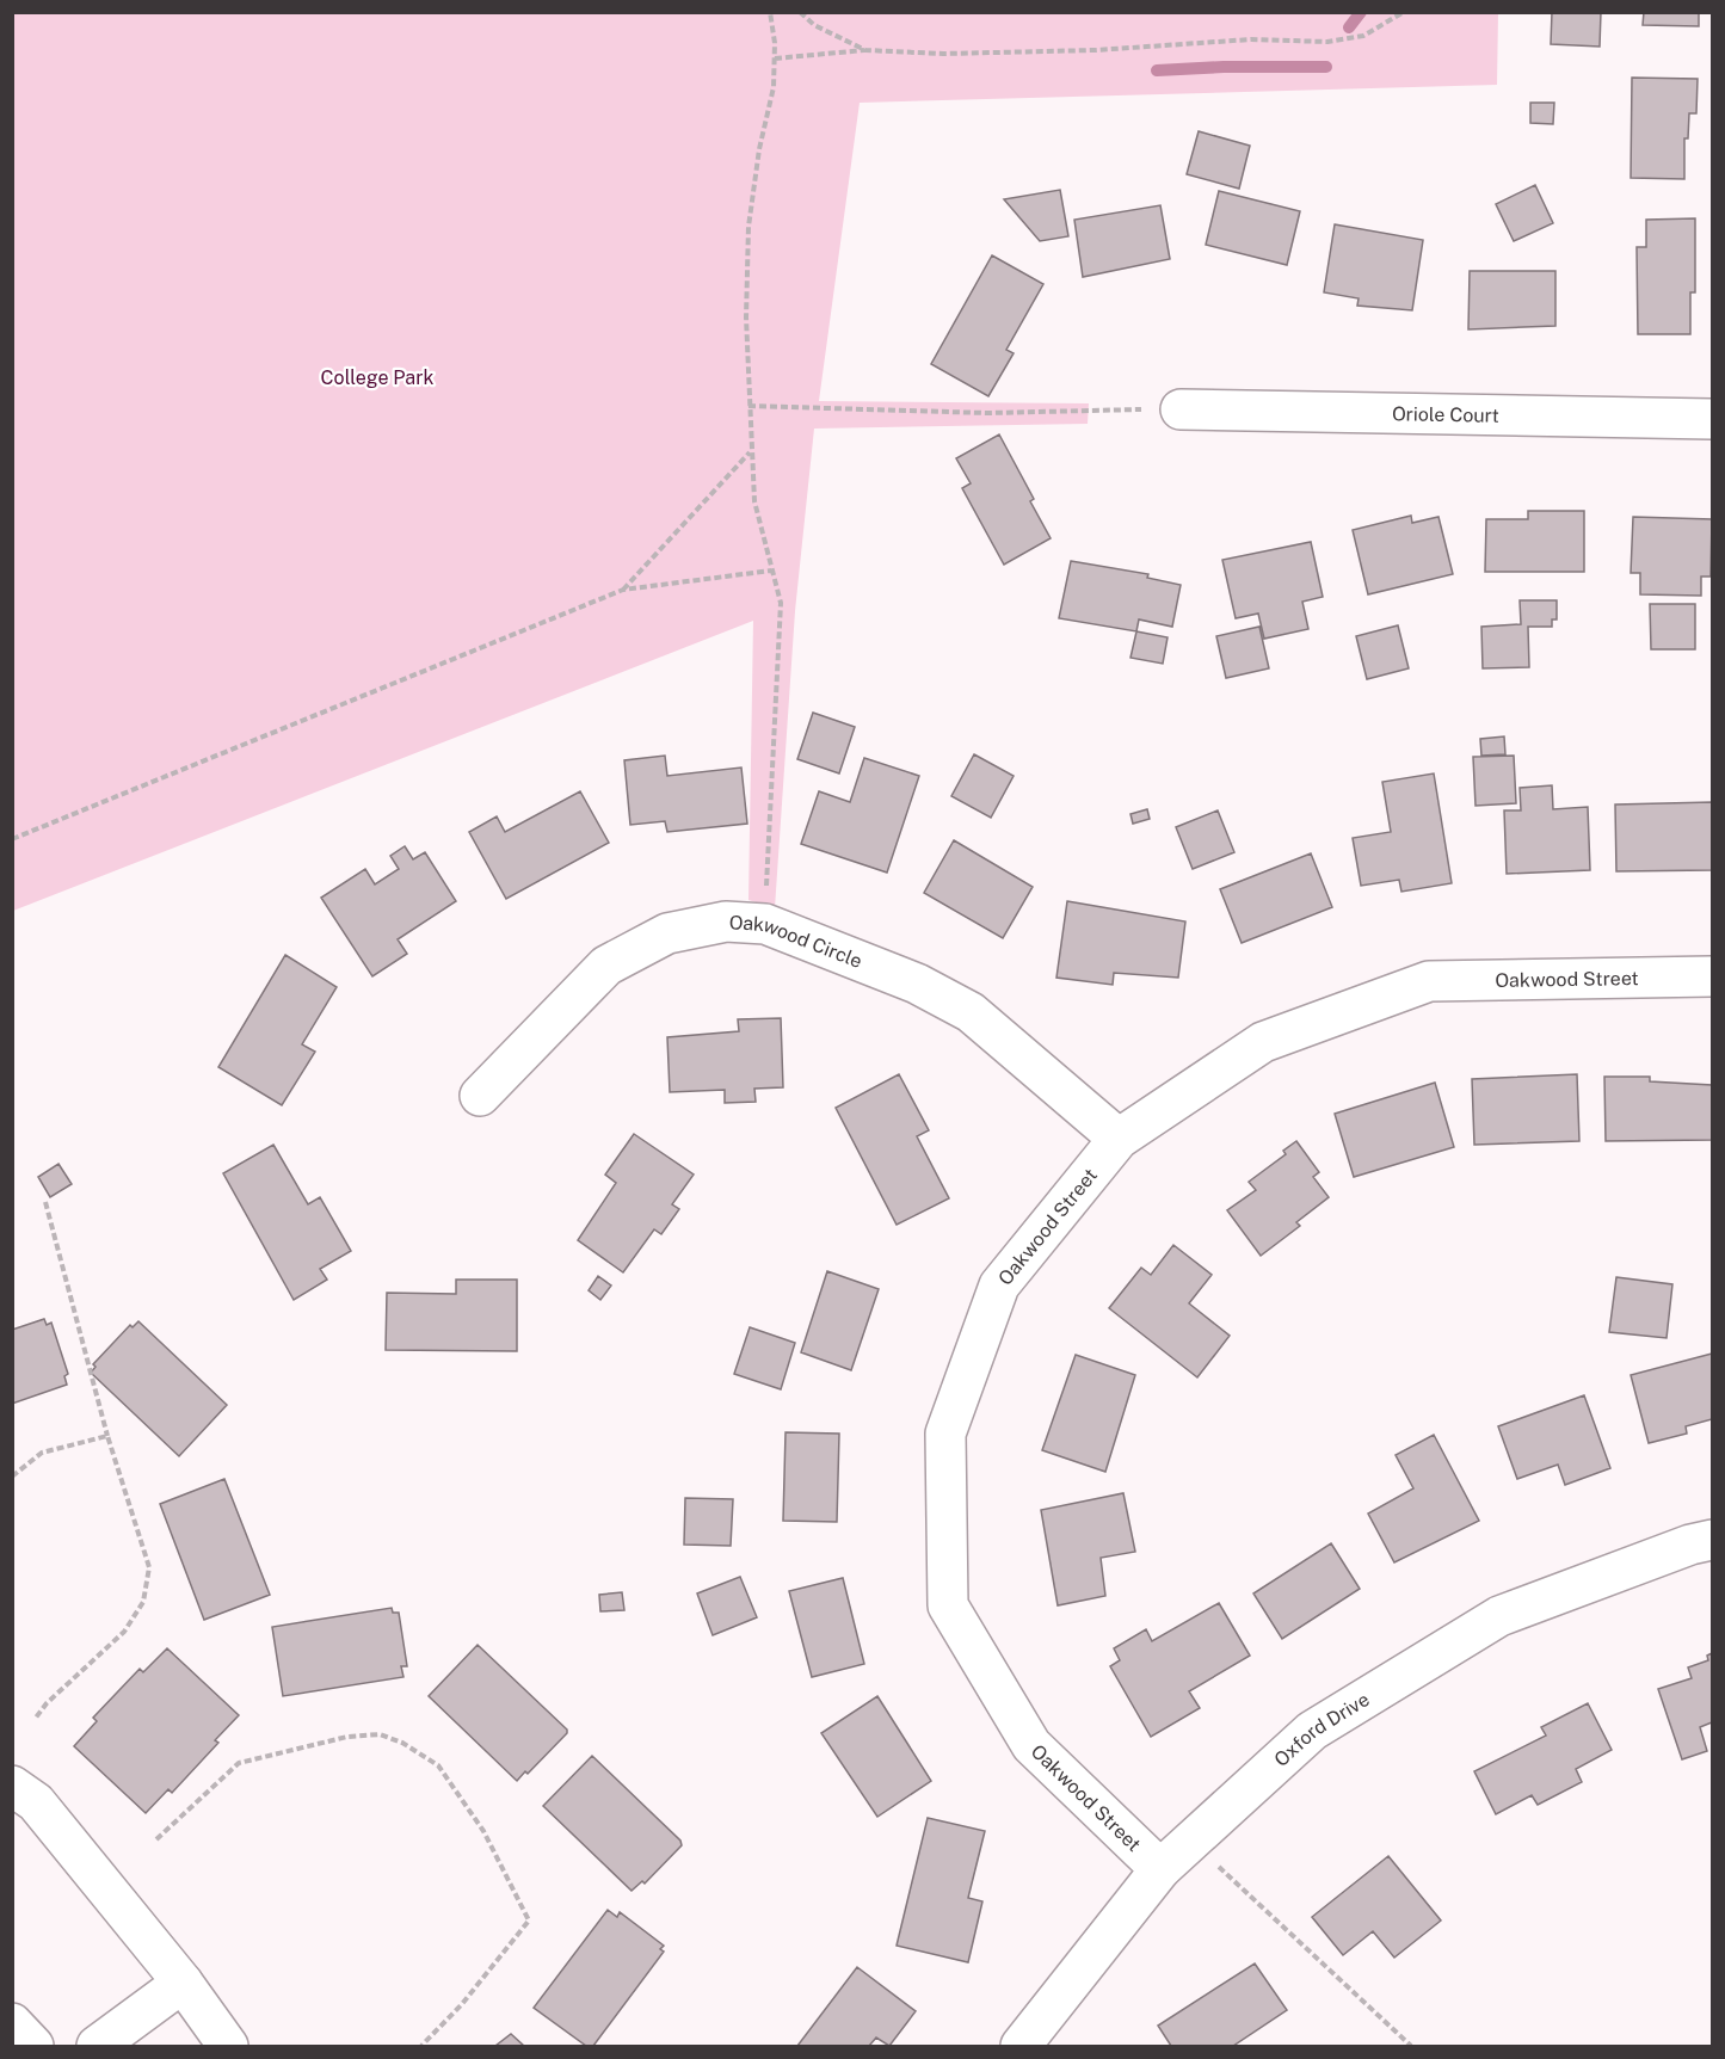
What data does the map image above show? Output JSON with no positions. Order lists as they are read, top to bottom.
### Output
{
  "streets": {
    "street": [
      "Oriole Court",
      "Oakwood Circle",
      "Oakwood Street",
      "Oxford Drive"
    ]
  },
  "crossings": [
    ["Oakwood Circle", "Oakwood Street"],
    ["Oakwood Street", "Oxford Drive"]
  ],
  "parks": ["College Park"]
}
